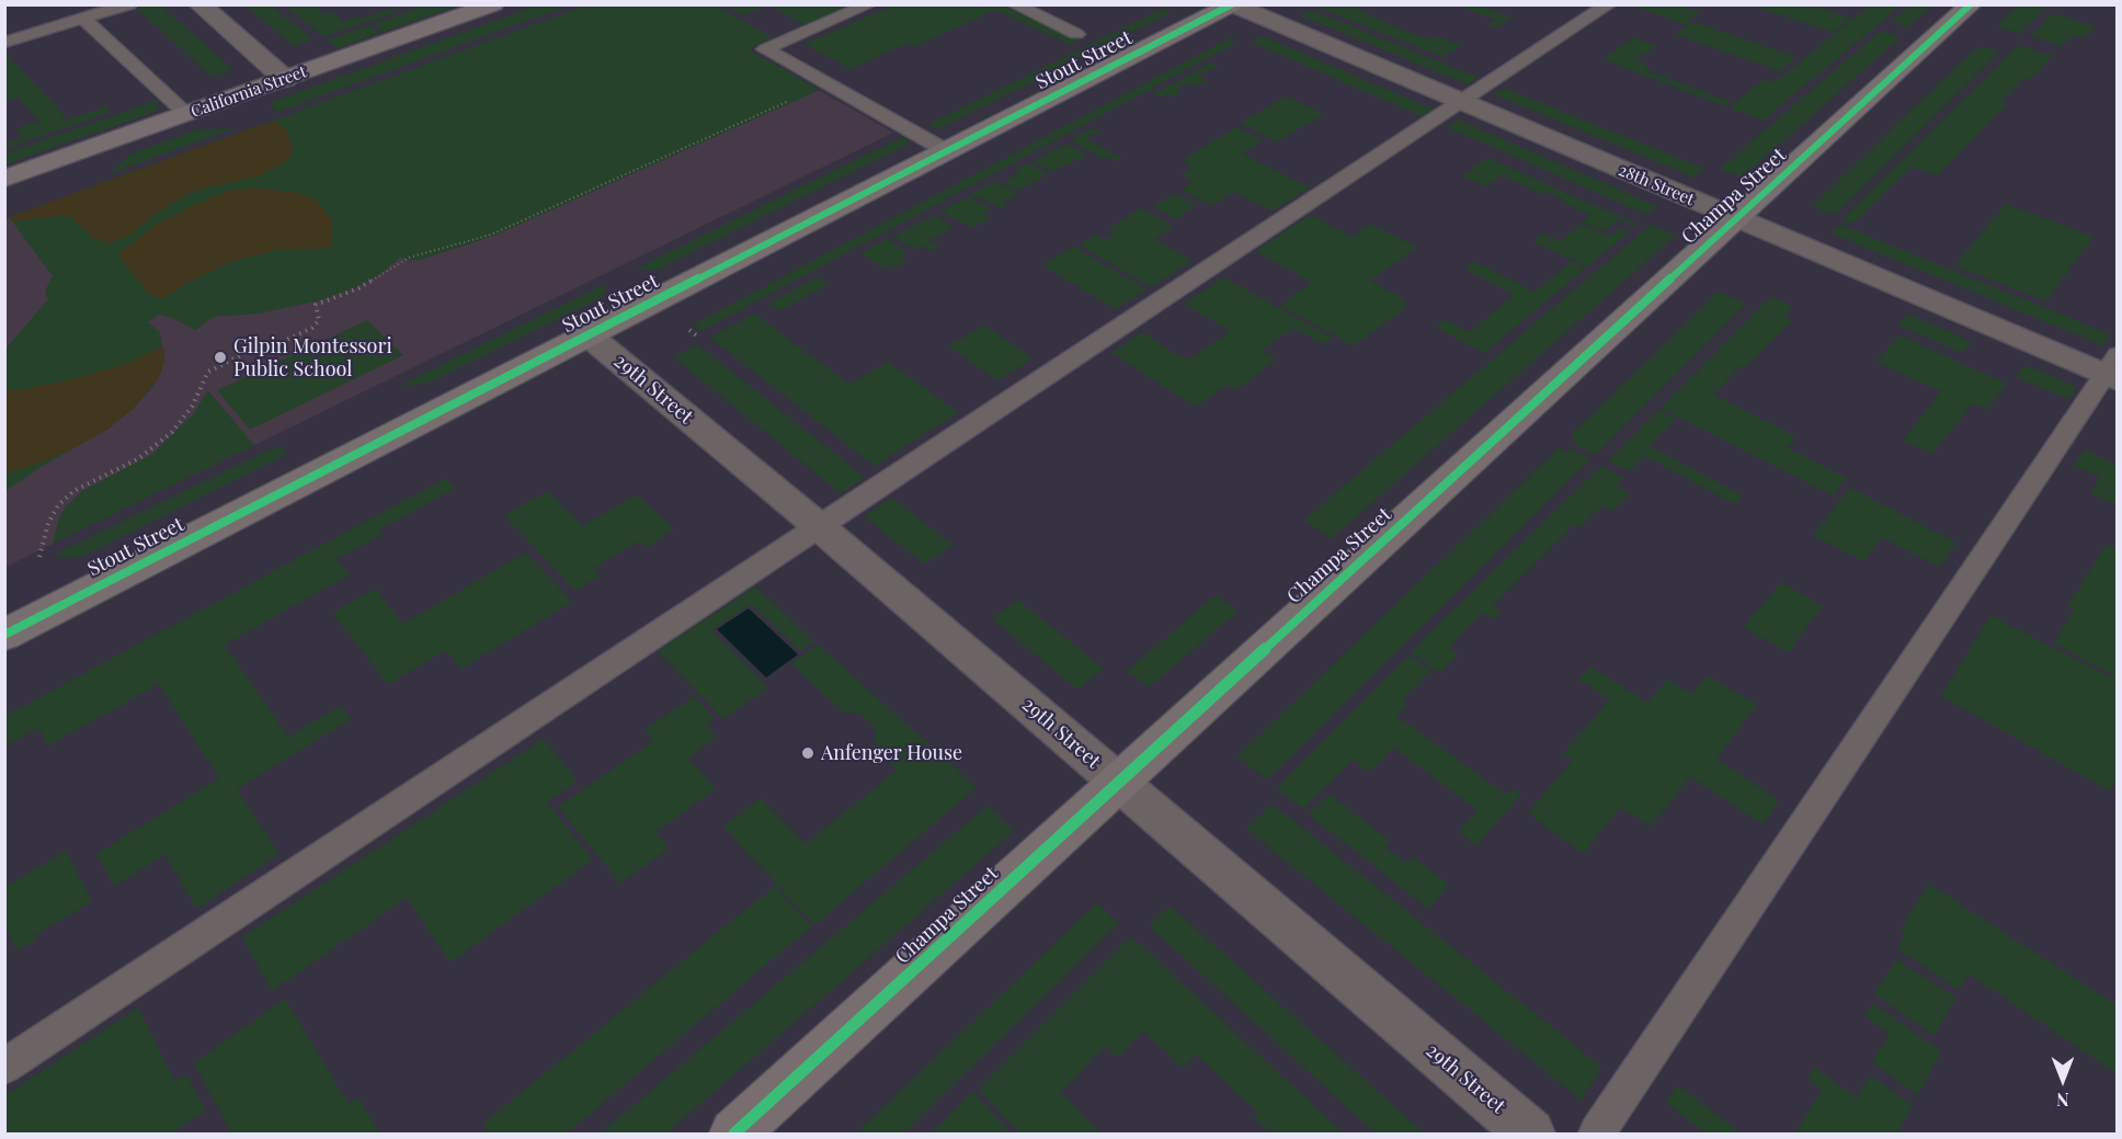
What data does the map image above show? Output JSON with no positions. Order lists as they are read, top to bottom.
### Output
{
  "streets": {
    "main road": ["Stout Street", "California Street", "Champa Street"],
    "street": ["28th Street", "29th Street"]
  },
  "crossings": [
    ["Stout Street", "28th Street"],
    ["Stout Street", "29th Street"],
    ["28th Street", "Champa Street"],
    ["Champa Street", "29th Street"]
  ],
  "places": ["Gilpin Montessori Public School", "Anfenger House"],
  "north": "bottom"
}
